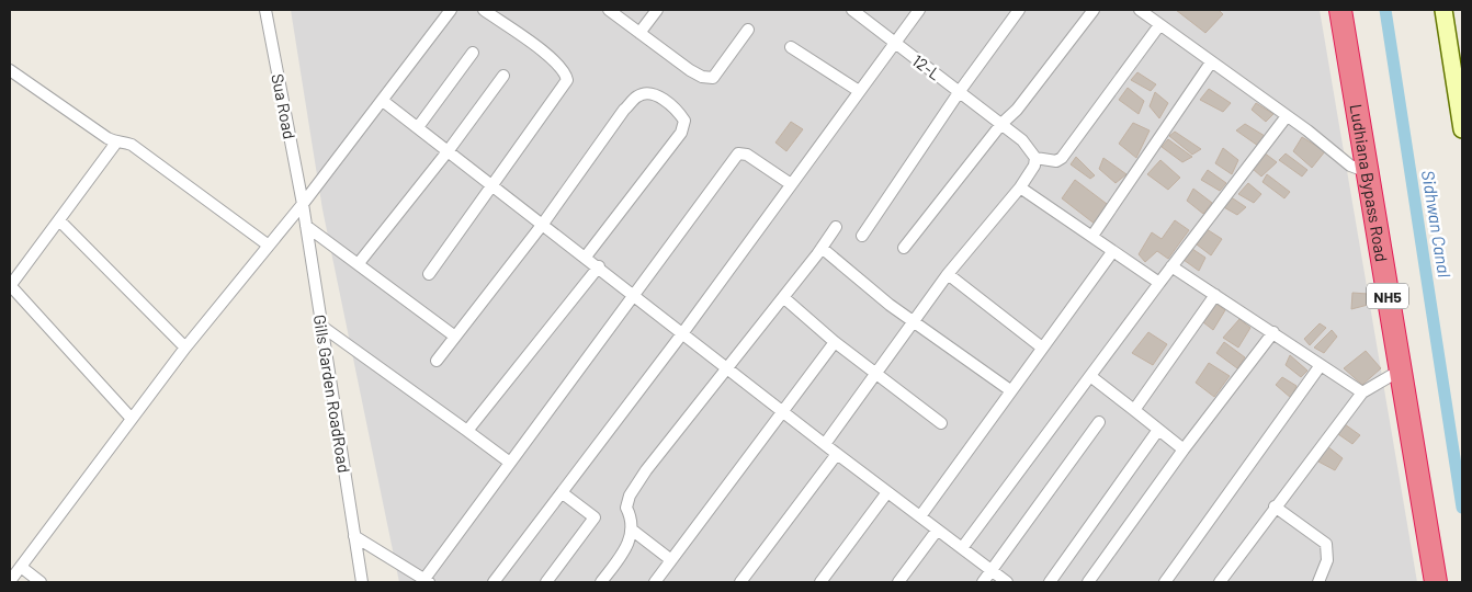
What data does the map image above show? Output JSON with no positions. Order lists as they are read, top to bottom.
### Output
{
  "streets": {
    "highway": ["Ludhiana Bypass Road", "NH5"],
    "street": ["12-L", "Sua Road", "Gills Garden RoadRoad"]
  },
  "crossings": [
    ["Sua Road", "Gills Garden RoadRoad"]
  ],
  "water": ["Sidhwan Canal"]
}
